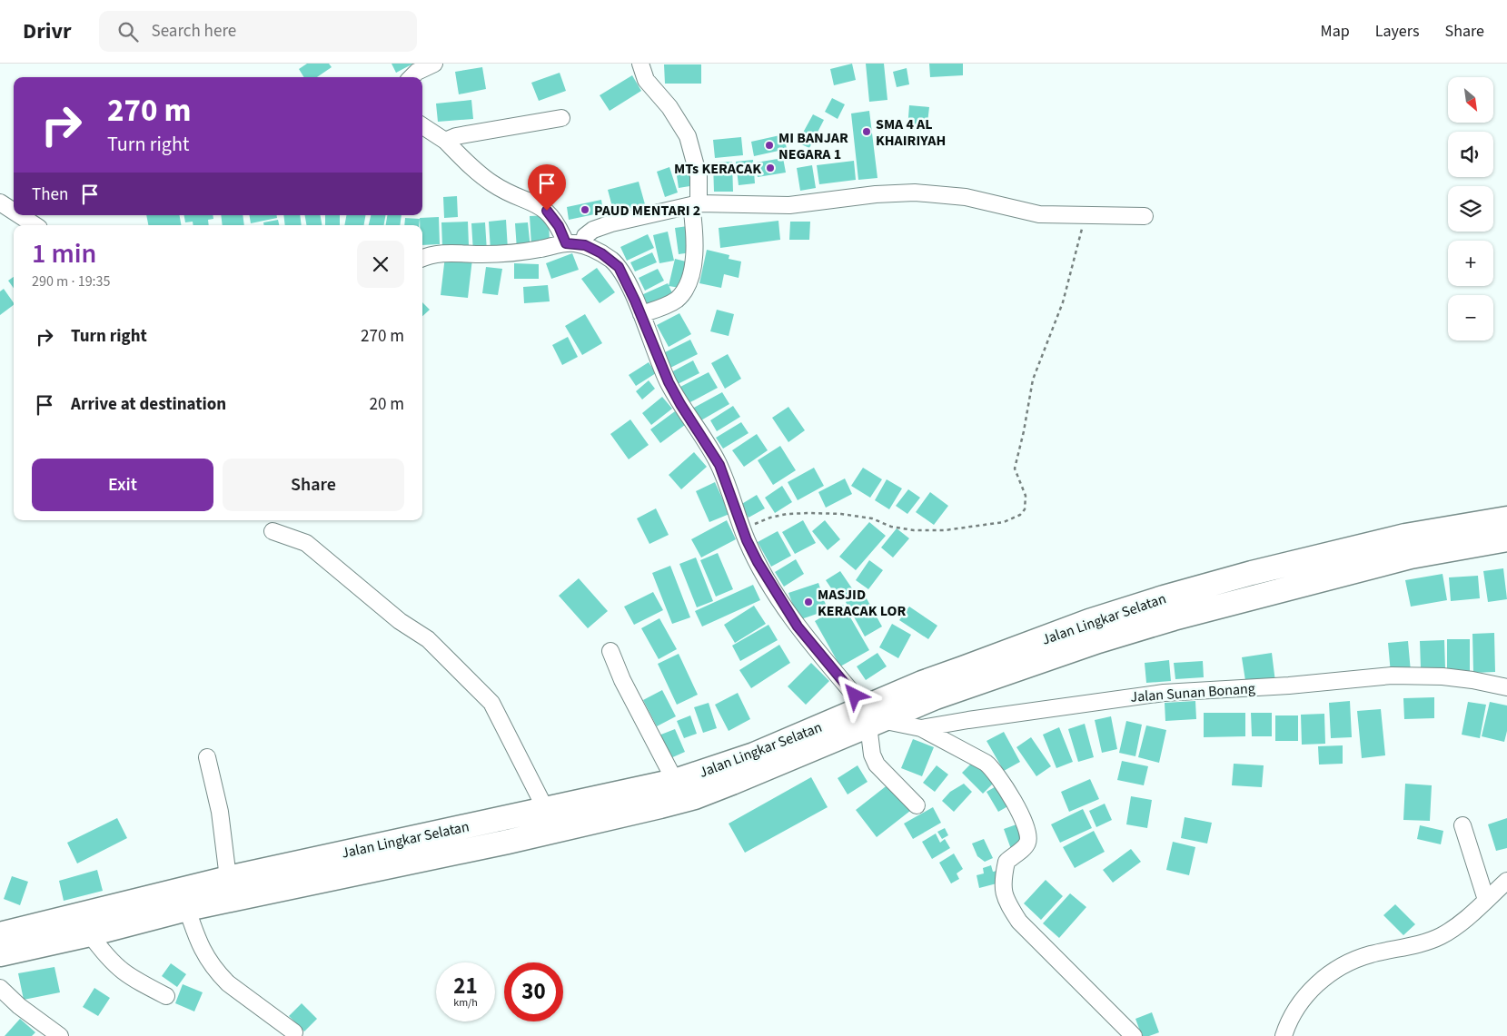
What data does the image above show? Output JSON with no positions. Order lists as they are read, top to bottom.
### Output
{
  "streets": {
    "highway": ["Jalan Lingkar Selatan"],
    "street": ["Jalan Sunan Bonang"]
  },
  "crossings": [
    ["Jalan Lingkar Selatan", "Jalan Sunan Bonang"]
  ],
  "places": [
    "SMA 4 AL KHAIRIYAH",
    "MI BANJAR NEGARA 1",
    "MTs KERACAK",
    "PAUD MENTARI 2",
    "MASJID KERACAK LOR"
  ],
  "north": "bottom right",
  "page": {
    "header": "Drivr",
    "search": "Search here",
    "nav": ["Map", "Layers", "Share"],
    "map_buttons": ["+", "−"],
    "turn": ["270 m", "Turn right"],
    "then": "Then",
    "heading": ["1 min", "290 m · 19:35"],
    "list": [
      {
        "name": "Turn right",
        "value": "270 m"
      },
      {
        "name": "Arrive at destination",
        "value": "20 m"
      }
    ],
    "buttons": ["Exit", "Share"],
    "speed": "21 km/h",
    "limit": "30"
  }
}
